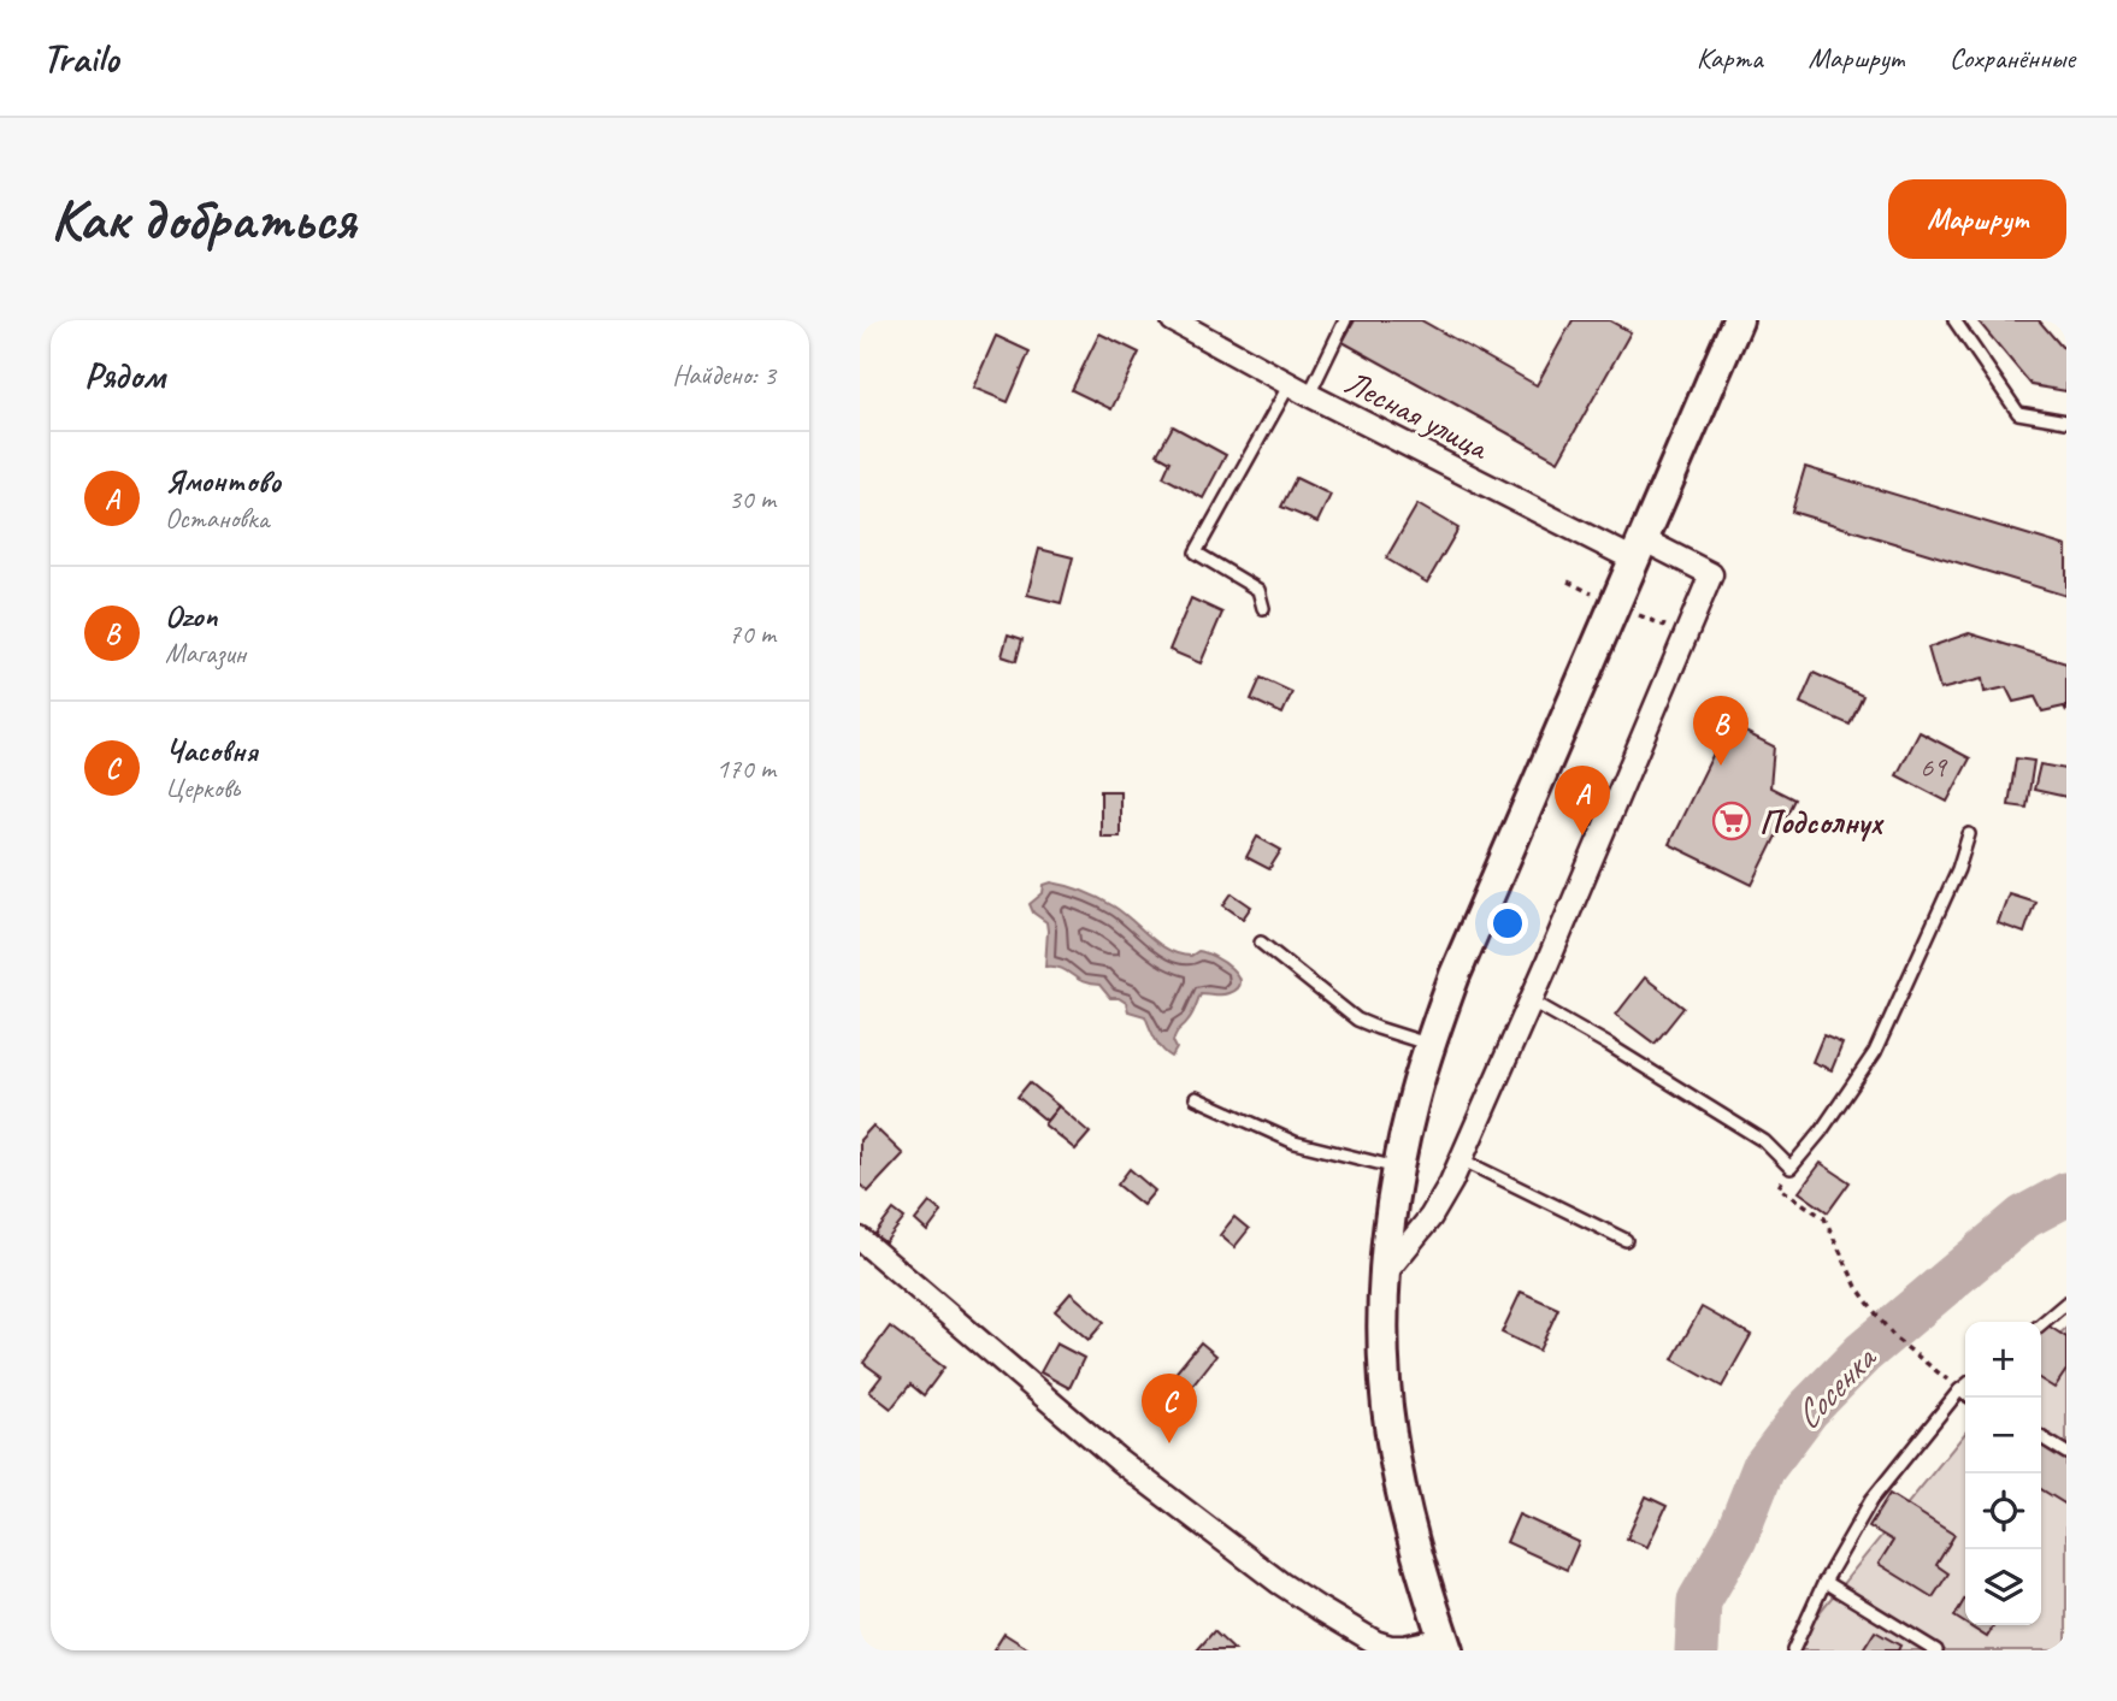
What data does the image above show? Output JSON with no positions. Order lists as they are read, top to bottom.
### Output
{
  "streets": {
    "street": ["Лесная улица"]
  },
  "water": ["Сосенка"],
  "places": {
    "supermarket": ["Подсолнух"]
  },
  "house_numbers": ["69"],
  "page": {
    "header": "Trailo",
    "nav": ["Карта", "Маршрут", "Сохранённые"],
    "buttons": "Маршрут",
    "title": "Как добраться",
    "heading": ["Рядом", "Найдено: 3"],
    "list": [
      {
        "mark": "A",
        "name": "Ямонтово",
        "note": "Остановка",
        "value": "30 m"
      },
      {
        "mark": "B",
        "name": "Ozon",
        "note": "Магазин",
        "value": "70 m"
      },
      {
        "mark": "C",
        "name": "Часовня",
        "note": "Церковь",
        "value": "170 m"
      }
    ],
    "pins": ["B", "A", "C"],
    "map_buttons": ["+", "−"]
  }
}
